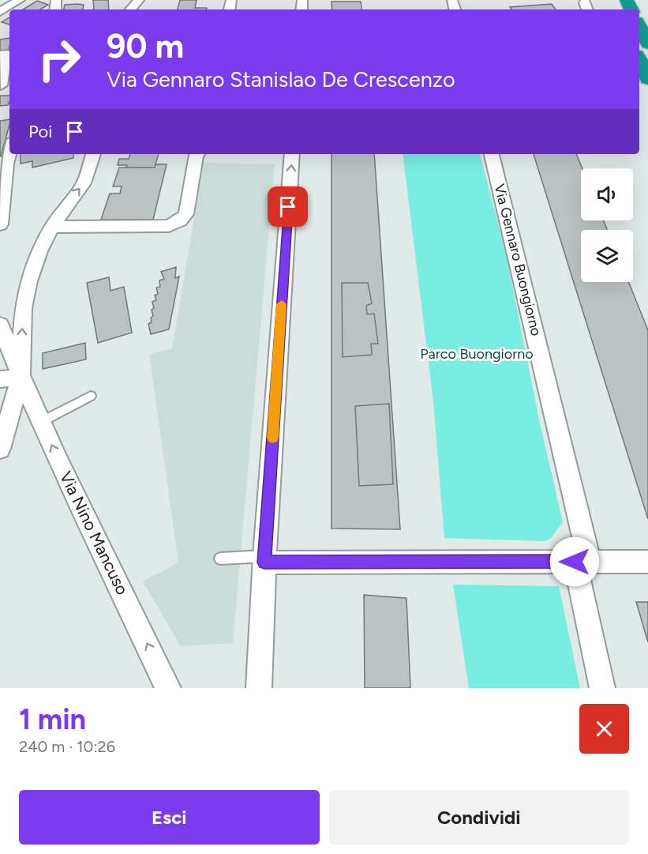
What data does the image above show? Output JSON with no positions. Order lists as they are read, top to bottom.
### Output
{
  "streets": {
    "street": ["Via Gennaro Buongiorno", "Via Nino Mancuso"]
  },
  "one_way": ["Via Nino Mancuso"],
  "parks": ["Parco Buongiorno"],
  "page": {
    "turn": ["90 m", "Via Gennaro Stanislao De Crescenzo"],
    "then": "Poi",
    "heading": ["1 min", "240 m · 10:26"],
    "buttons": ["Esci", "Condividi"]
  }
}
